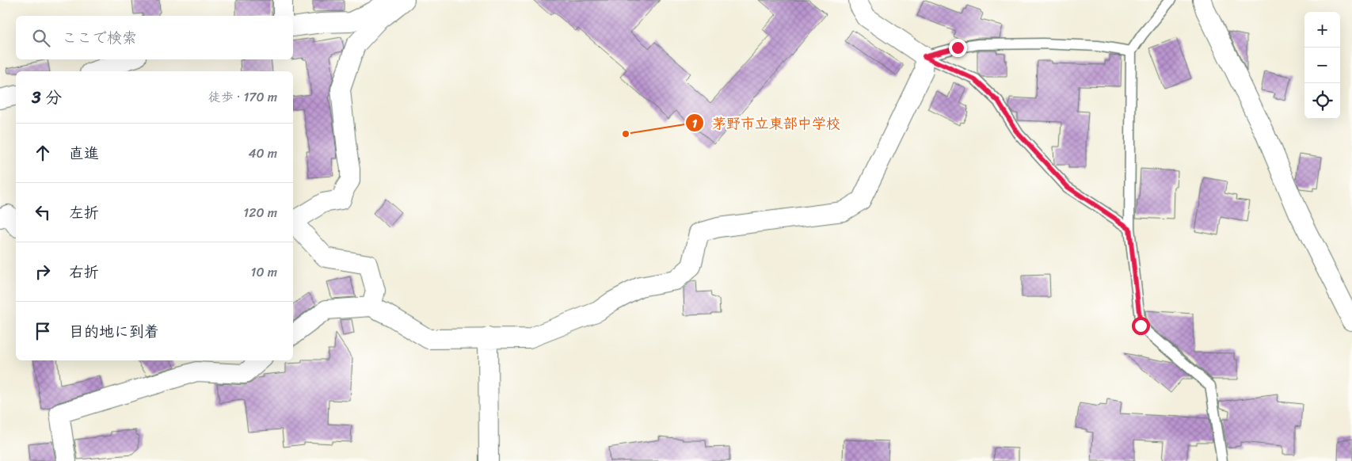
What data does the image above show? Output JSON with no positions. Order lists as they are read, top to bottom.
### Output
{
  "places": ["茅野市立東部中学校"],
  "page": {
    "map_buttons": ["+", "−"],
    "search": "ここで検索",
    "heading": ["3 分", "徒歩 · 170 m"],
    "list": [
      ["直進", "40 m"],
      ["左折", "120 m"],
      ["右折", "10 m"],
      "目的地に到着"
    ]
  }
}
